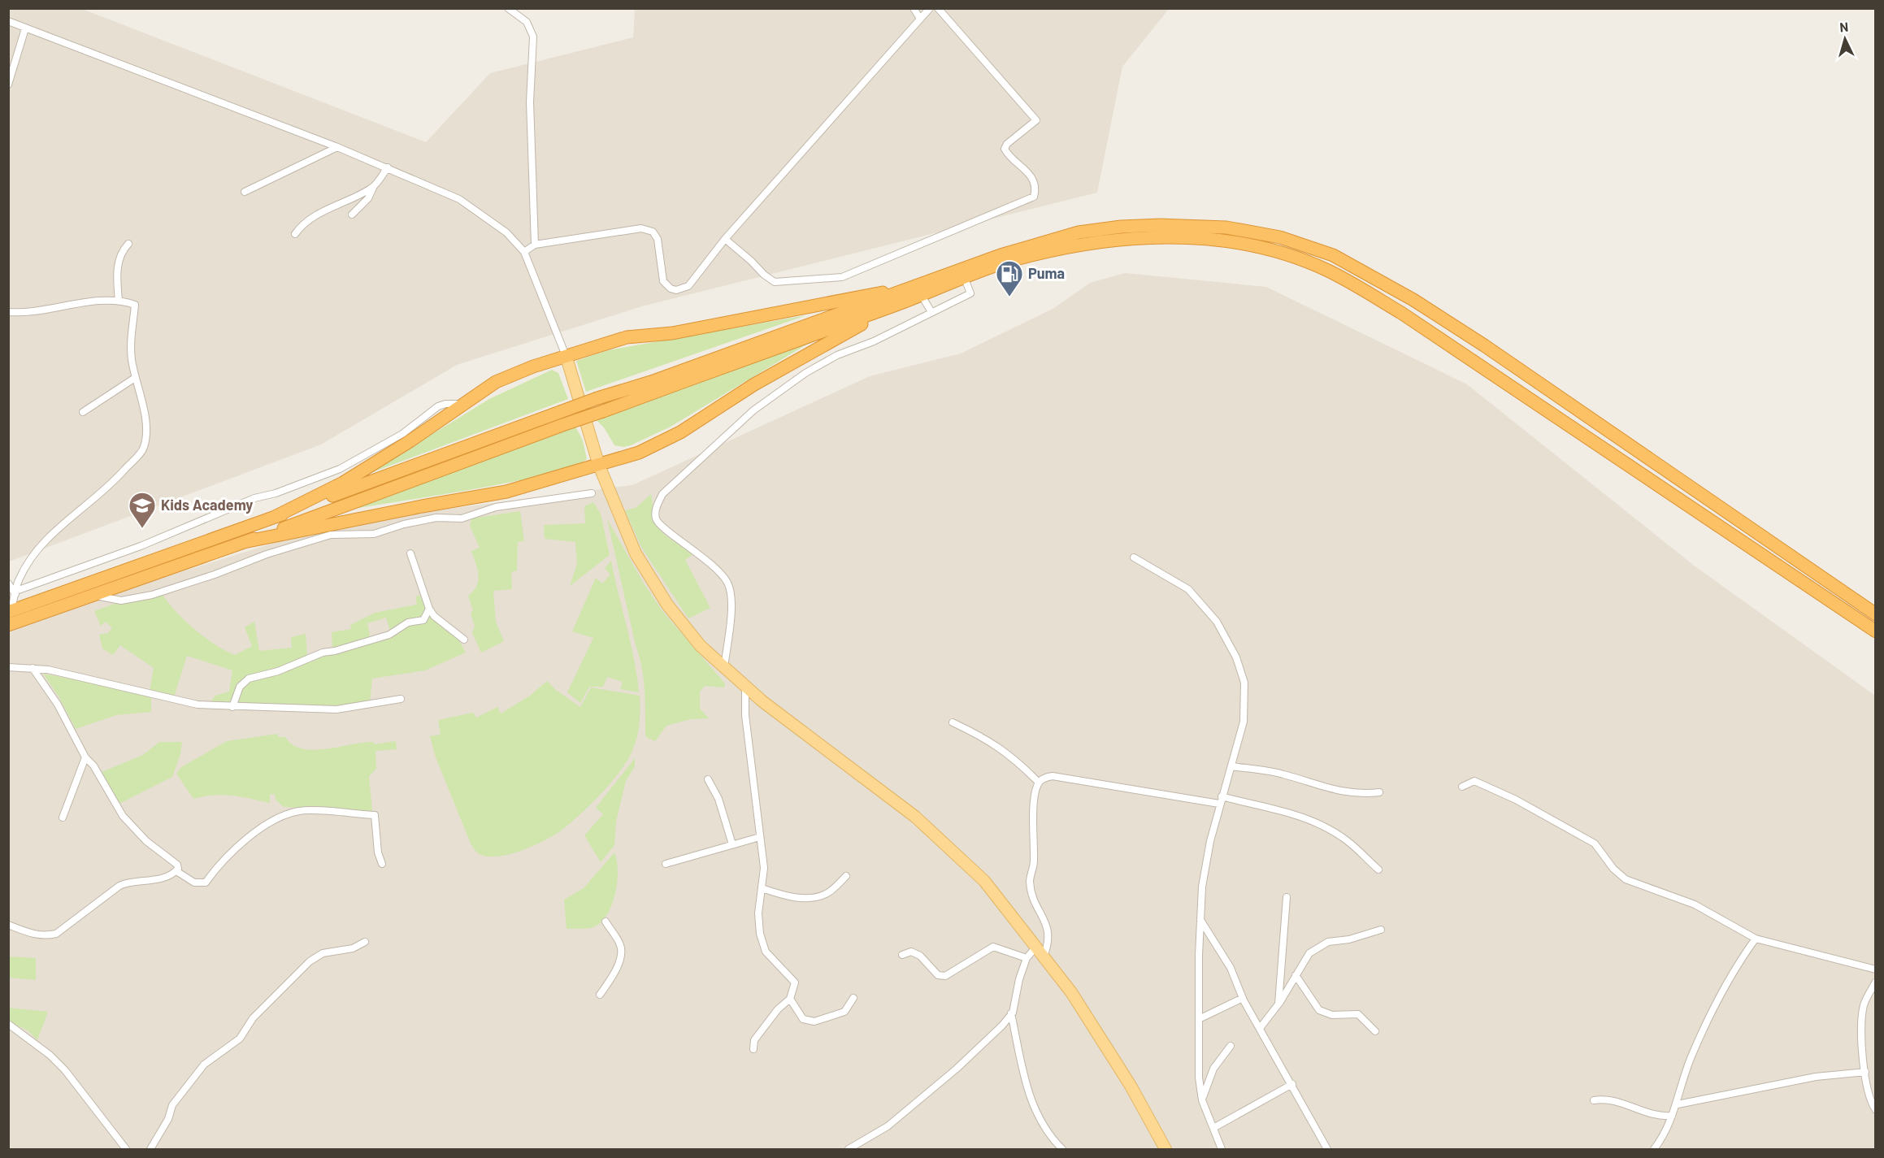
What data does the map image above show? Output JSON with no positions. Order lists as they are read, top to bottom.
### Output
{
  "places": {
    "fuel station": ["Puma"],
    "school or university": ["Kids Academy"]
  },
  "north": "top"
}
